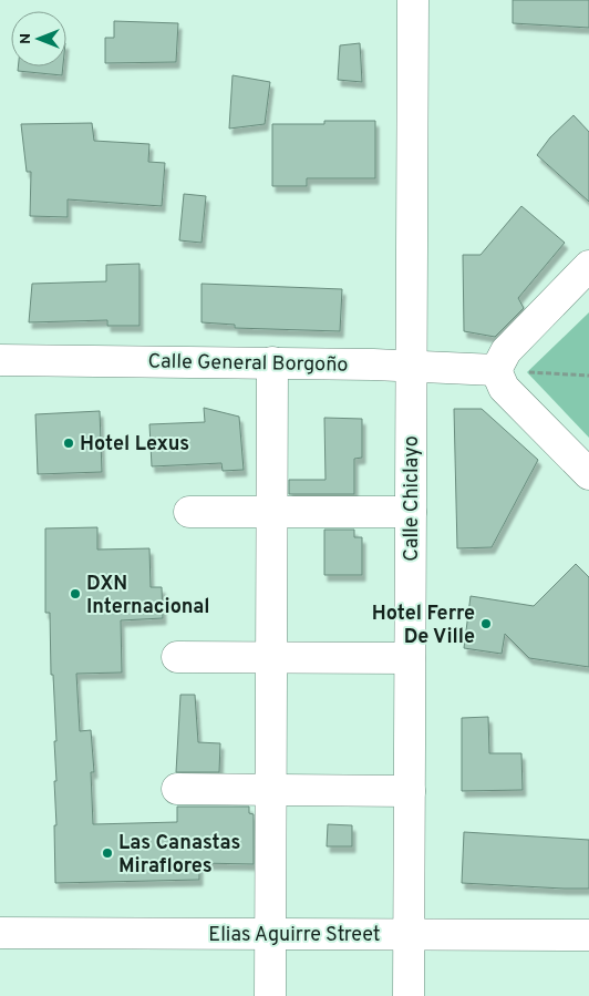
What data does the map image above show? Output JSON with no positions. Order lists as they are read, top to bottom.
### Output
{
  "streets": {
    "street": ["Calle General Borgoño", "Calle Chiclayo", "Elias Aguirre Street"]
  },
  "crossings": [
    ["Calle General Borgoño", "Calle Chiclayo"],
    ["Calle Chiclayo", "Elias Aguirre Street"]
  ],
  "places": [
    "Hotel Lexus",
    "DXN Internacional",
    "Hotel Ferre De Ville",
    "Las Canastas Miraflores"
  ],
  "north": "left"
}
